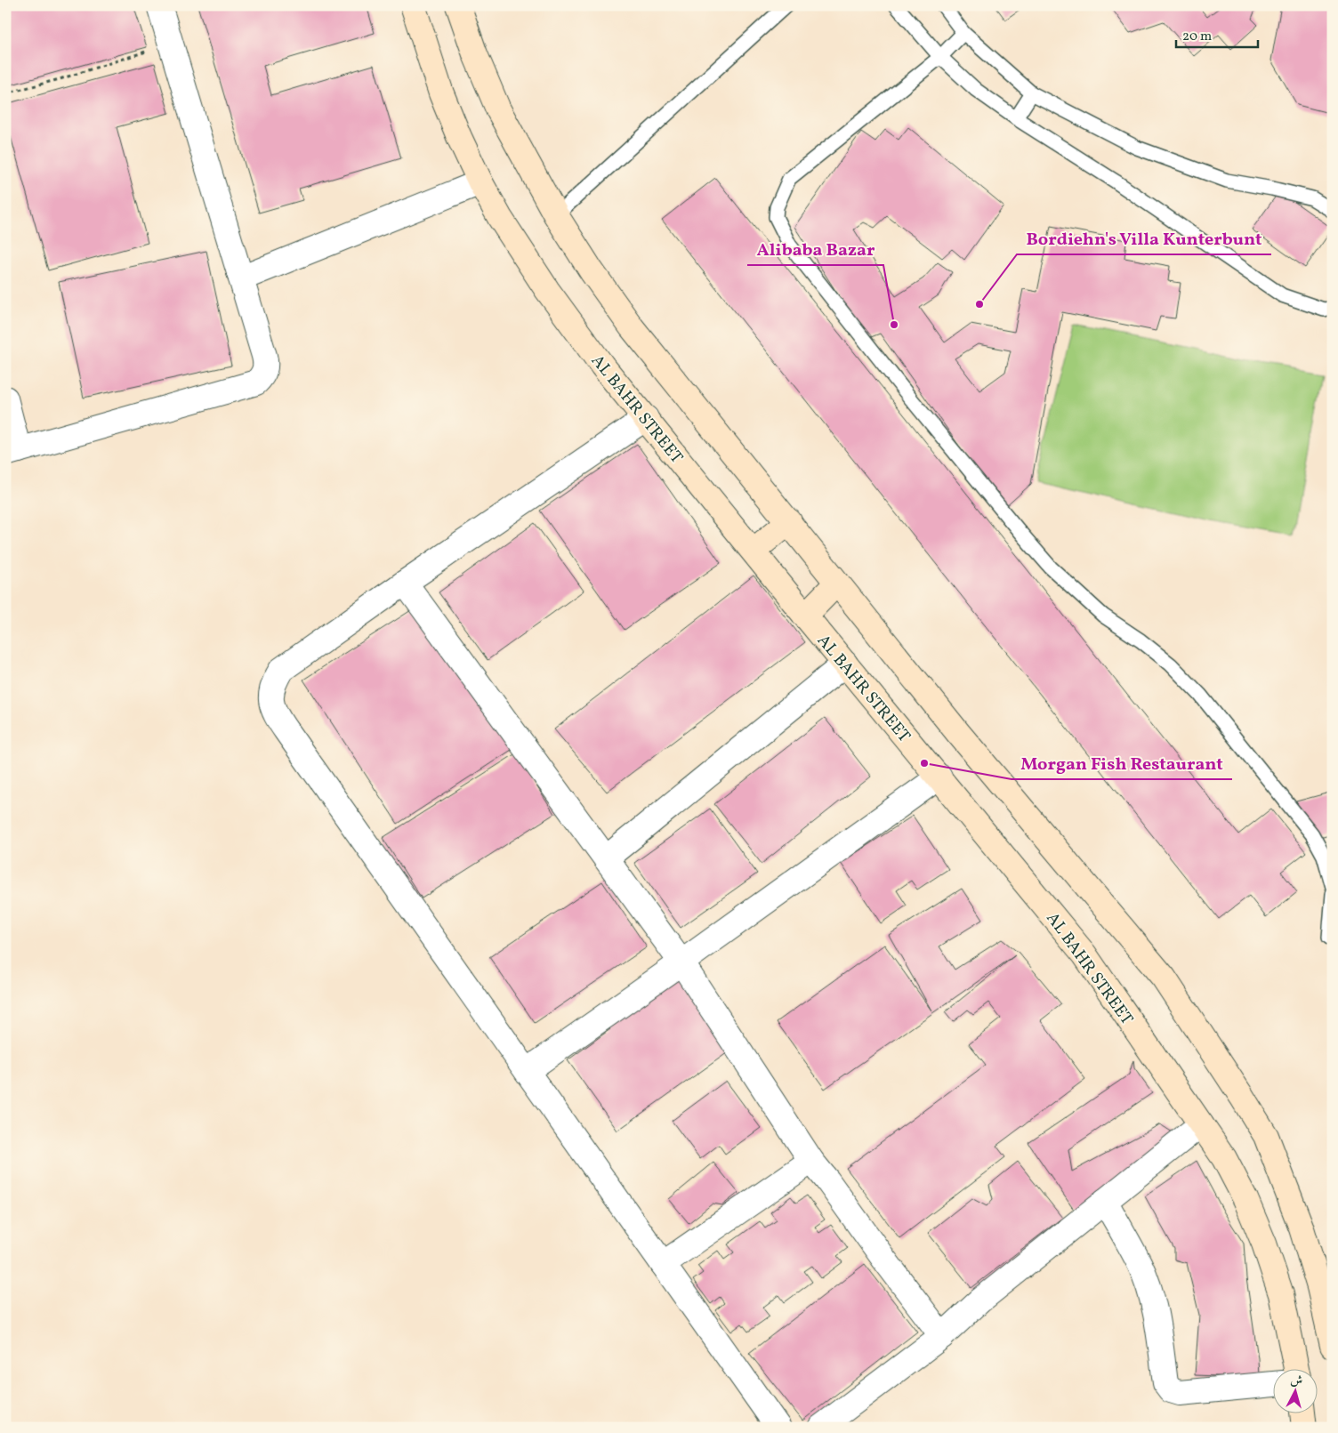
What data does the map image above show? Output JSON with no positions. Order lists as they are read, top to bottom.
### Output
{
  "streets": {
    "main road": ["AL BAHR STREET"]
  },
  "places": ["Bordiehn's Villa Kunterbunt", "Alibaba Bazar", "Morgan Fish Restaurant"],
  "scale_bar": "20 m",
  "north": "top"
}
